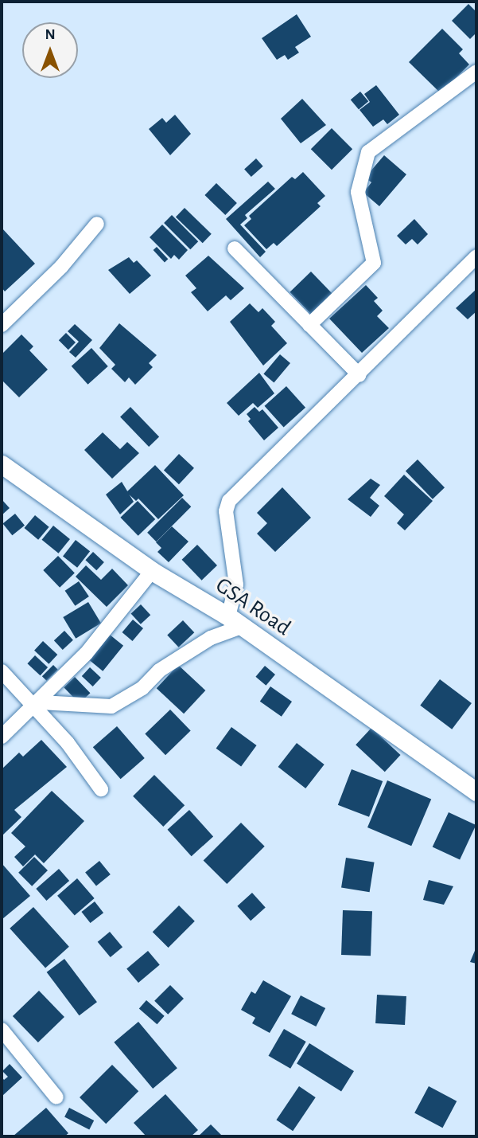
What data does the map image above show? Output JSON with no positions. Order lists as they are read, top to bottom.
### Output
{
  "streets": {
    "street": ["GSA Road"]
  },
  "north": "top"
}
